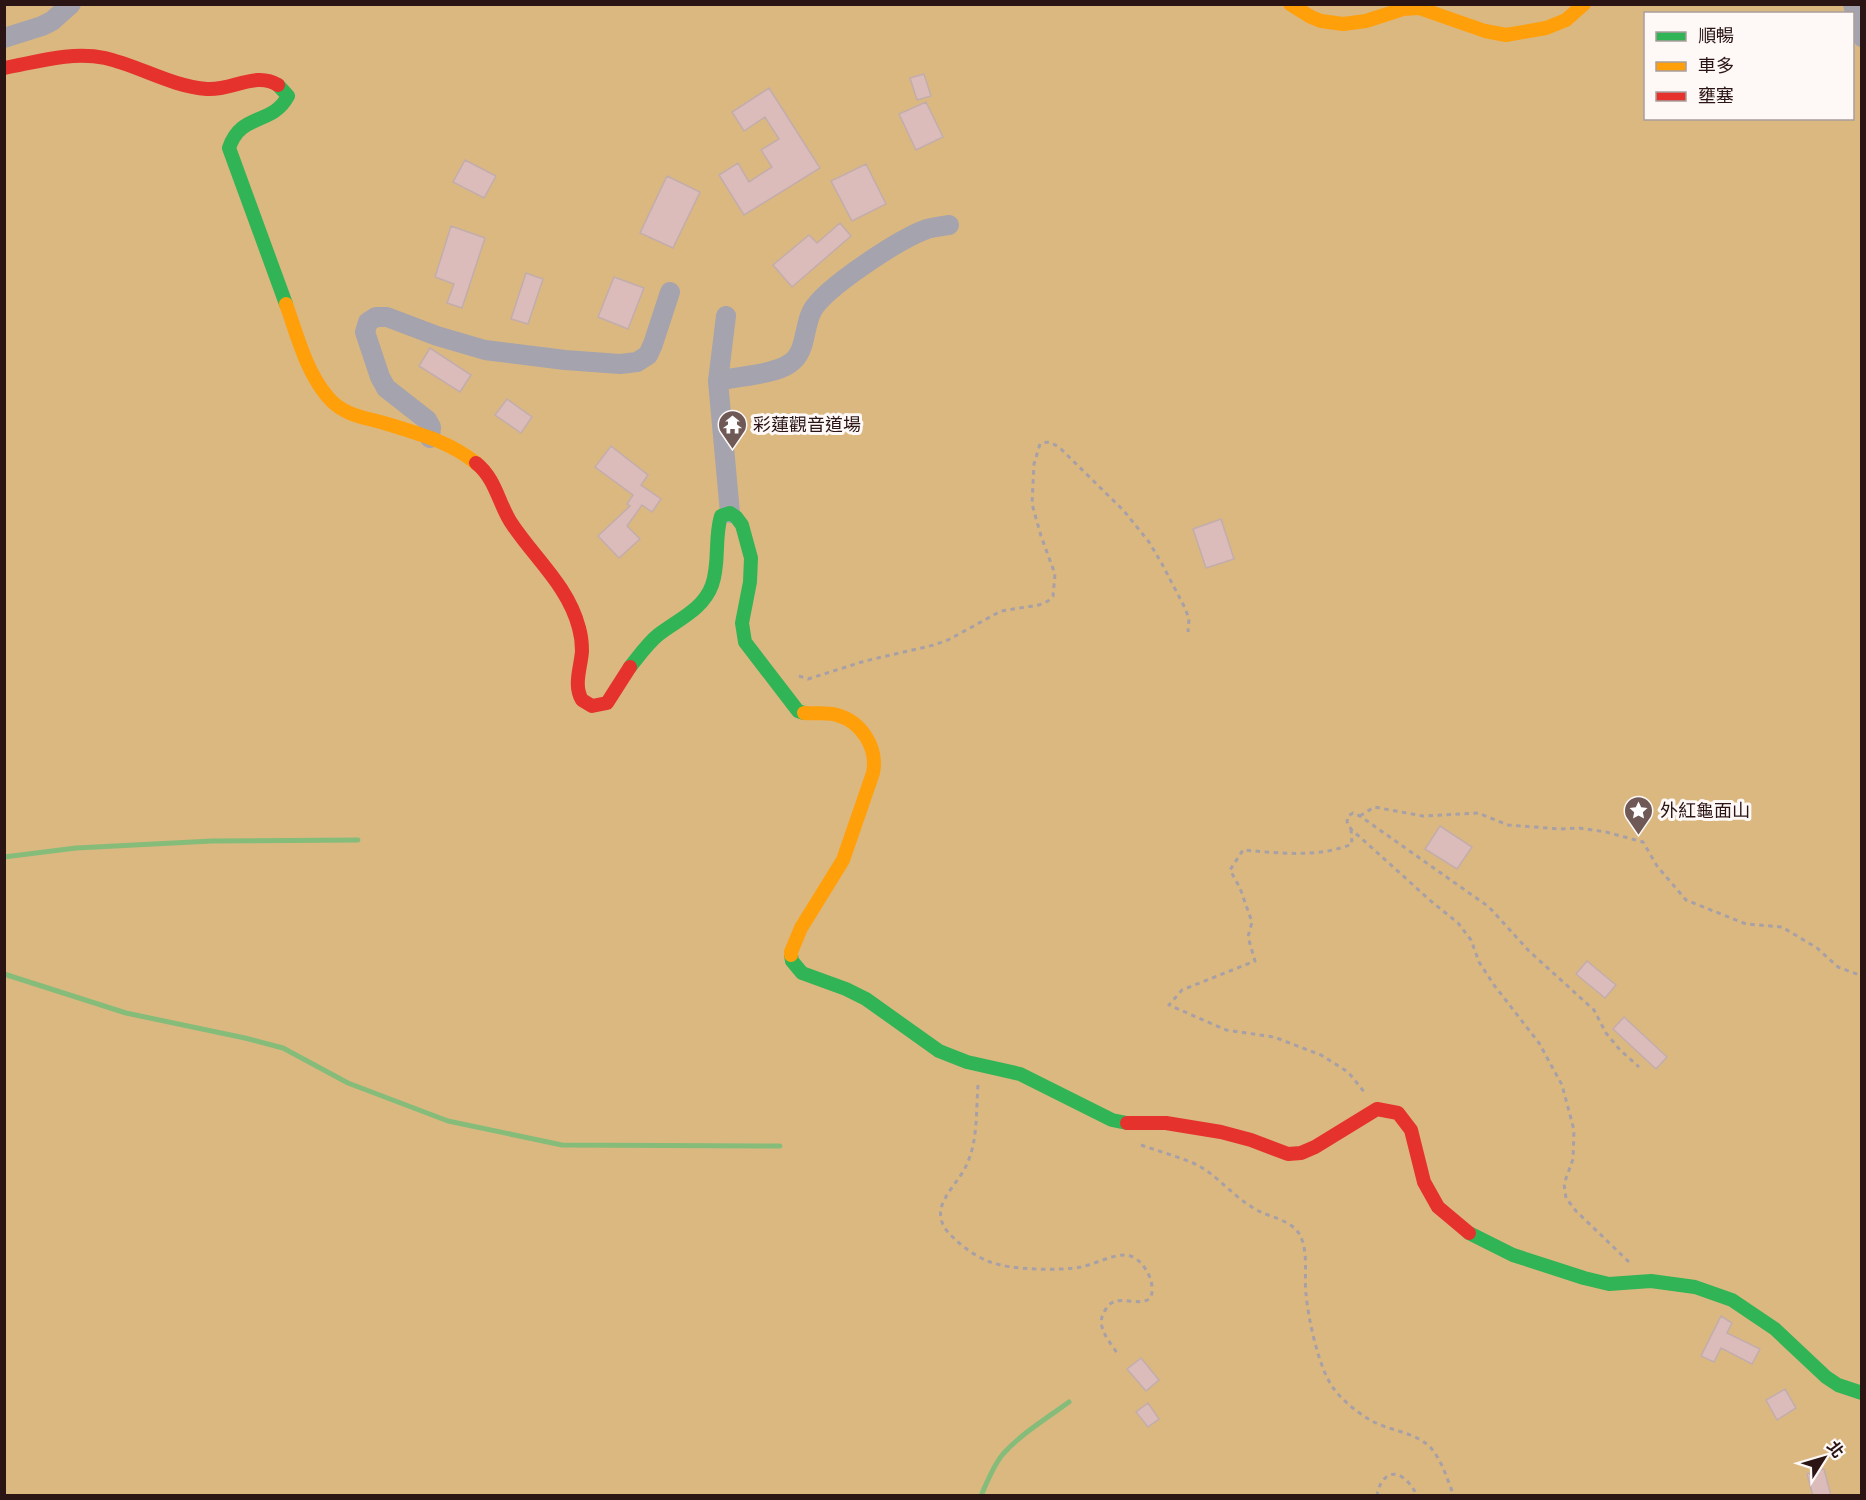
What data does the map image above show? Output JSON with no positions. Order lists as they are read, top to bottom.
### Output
{
  "places": {
    "temple": ["彩蓮觀音道場"],
    "place": ["外紅龜面山"]
  },
  "legend": ["順暢", "車多", "壅塞"],
  "north": "top right"
}
